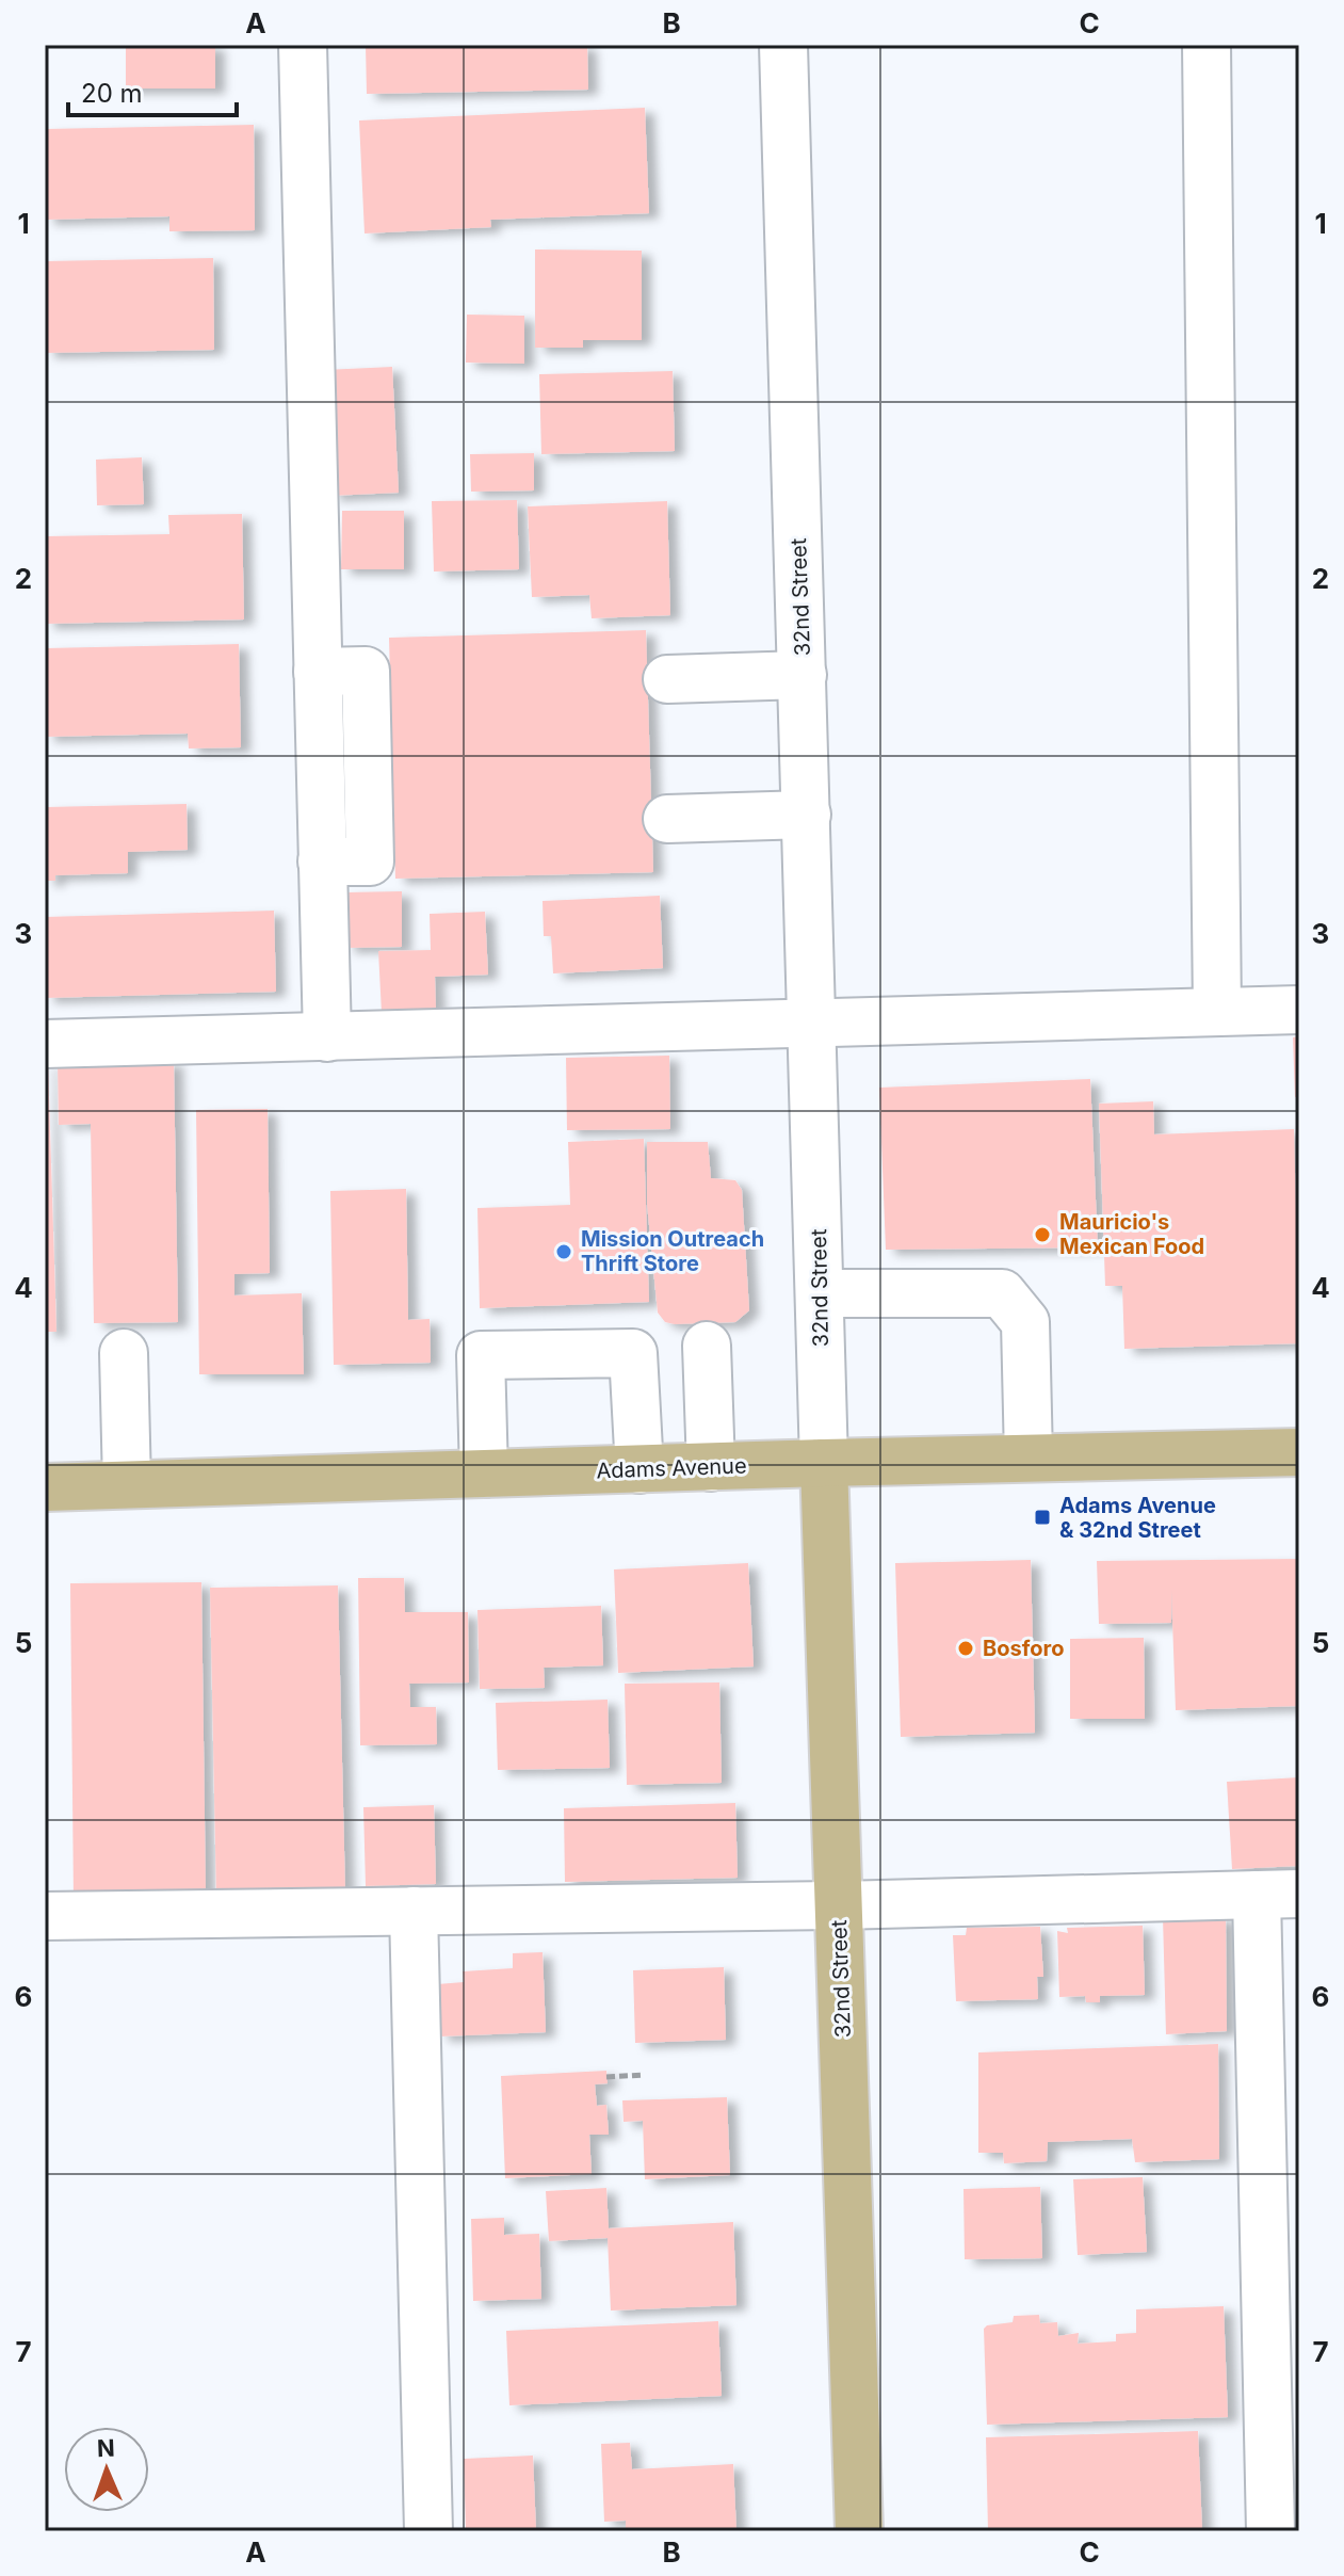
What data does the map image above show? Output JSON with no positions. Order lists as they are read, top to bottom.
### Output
{
  "streets": {
    "main road": ["32nd Street", "Adams Avenue"]
  },
  "crossings": [
    ["32nd Street", "Adams Avenue"]
  ],
  "places": {
    "other": ["Mauricio's Mexican Food", "Mission Outreach Thrift Store", "Bosforo"],
    "transit": ["Adams Avenue & 32nd Street"]
  },
  "scale_bar": "20 m",
  "north": "top",
  "grid": {
    "columns": ["A", "B", "C"],
    "rows": [
      "1",
      "2",
      "3",
      "4",
      "5",
      "6",
      "7"
    ]
  }
}
